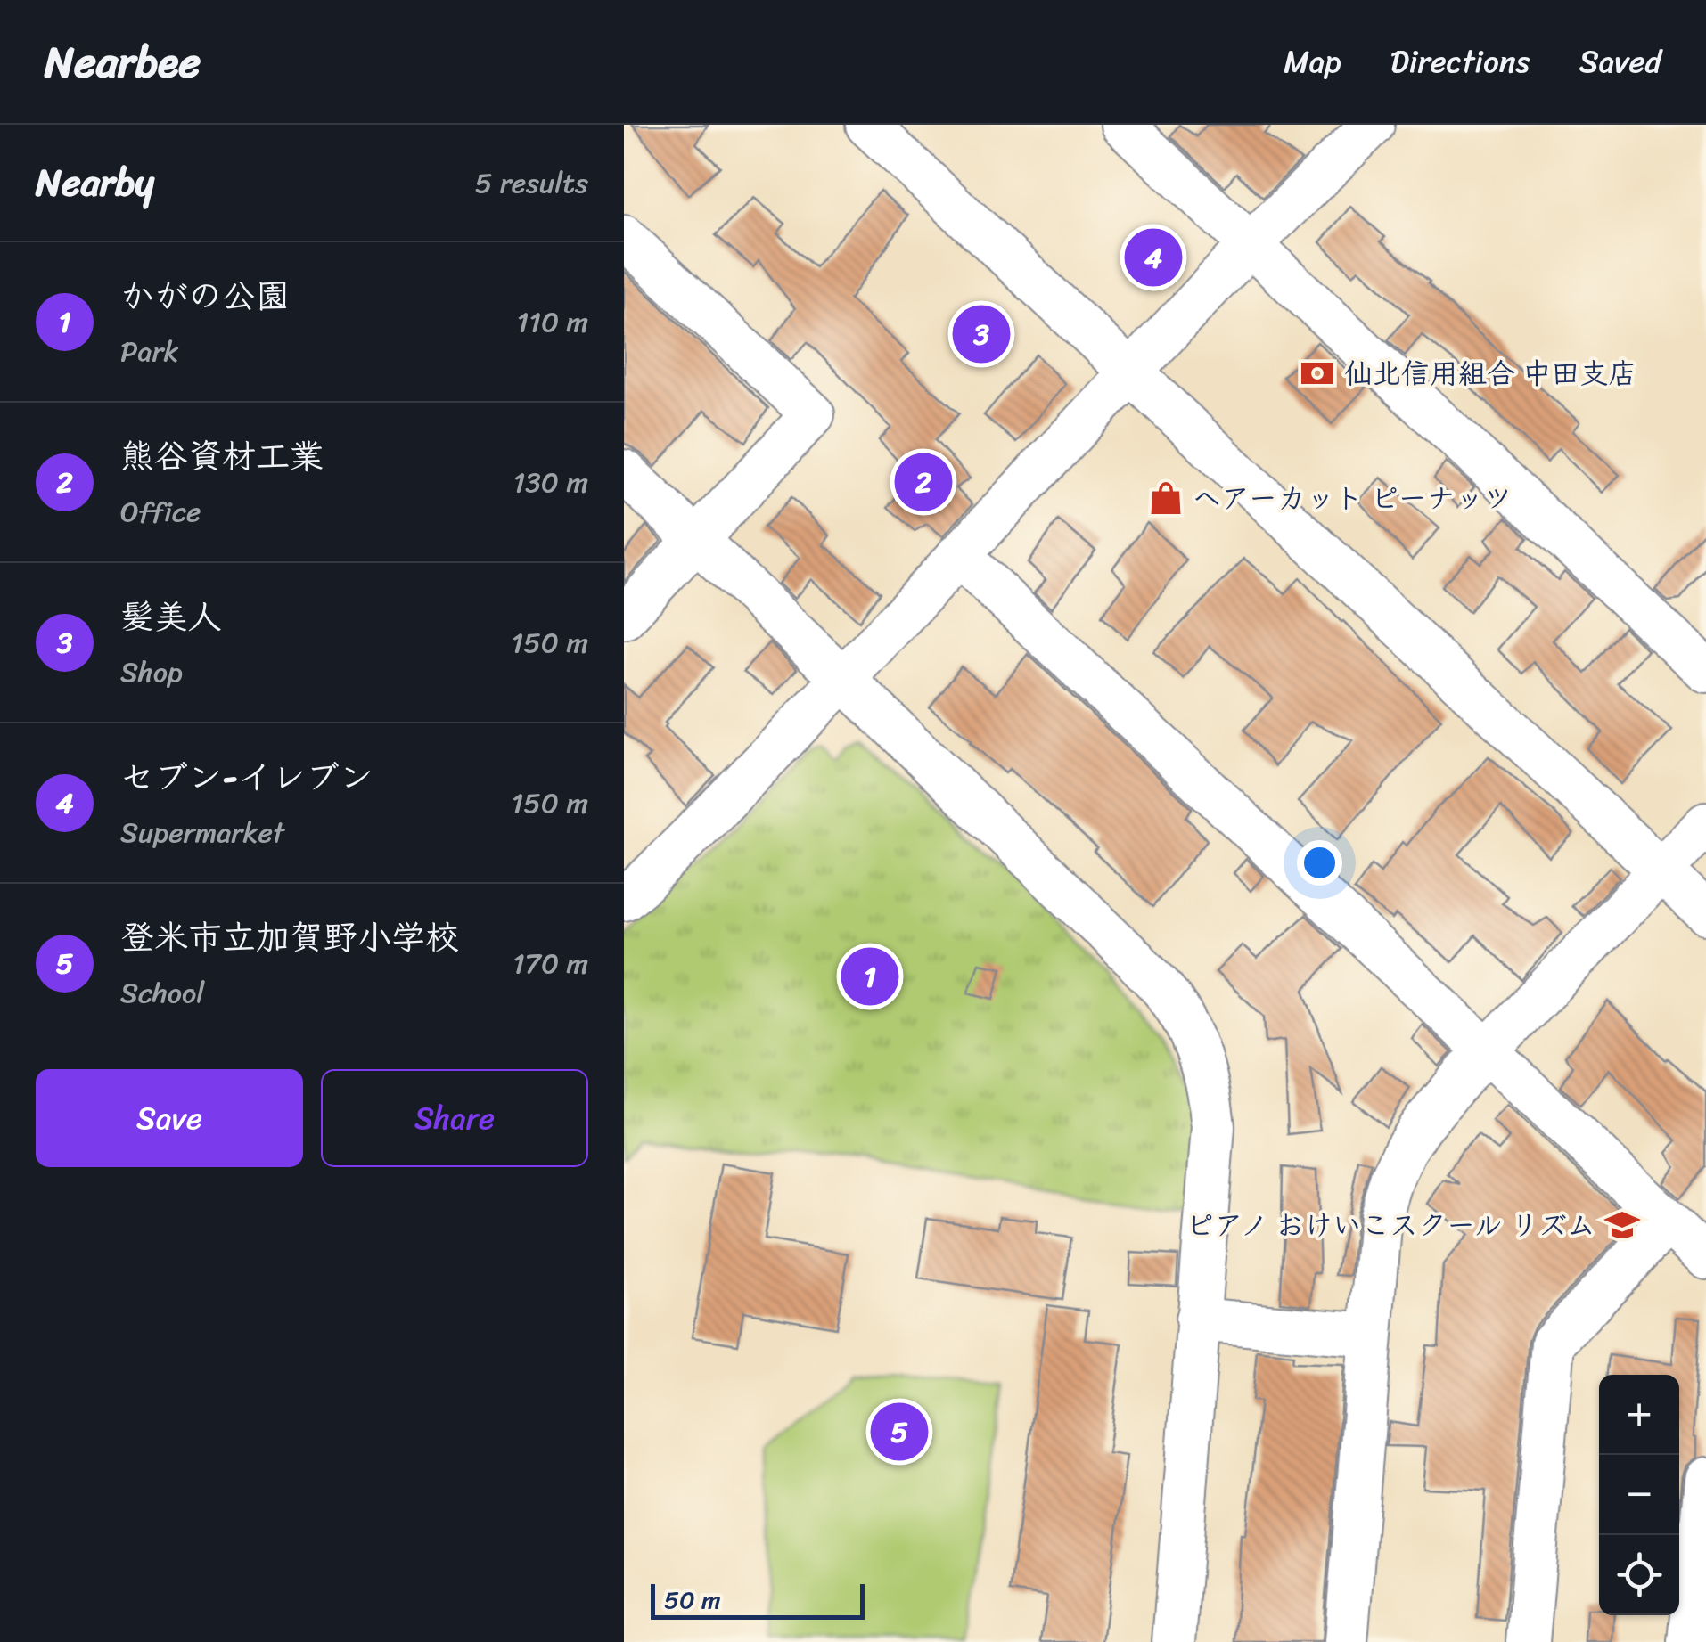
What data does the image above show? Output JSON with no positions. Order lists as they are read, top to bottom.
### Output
{
  "places": {
    "bank": ["仙北信用組合 中田支店"],
    "shop": ["ヘアーカット ピーナッツ"],
    "school or university": ["ピアノ おけいこスクール リズム"]
  },
  "scale_bar": "50 m",
  "page": {
    "header": "Nearbee",
    "nav": ["Map", "Directions", "Saved"],
    "heading": ["Nearby", "5 results"],
    "pins": [
      "4",
      "3",
      "2",
      "1",
      "5"
    ],
    "list": [
      {
        "mark": "1",
        "name": "かがの公園",
        "note": "Park",
        "value": "110 m"
      },
      {
        "mark": "2",
        "name": "熊谷資材工業",
        "note": "Office",
        "value": "130 m"
      },
      {
        "mark": "3",
        "name": "髪美人",
        "note": "Shop",
        "value": "150 m"
      },
      {
        "mark": "4",
        "name": "セブン-イレブン",
        "note": "Supermarket",
        "value": "150 m"
      },
      {
        "mark": "5",
        "name": "登米市立加賀野小学校",
        "note": "School",
        "value": "170 m"
      }
    ],
    "buttons": ["Save", "Share"],
    "map_buttons": ["+", "−"],
    "scale": "50 m"
  }
}
